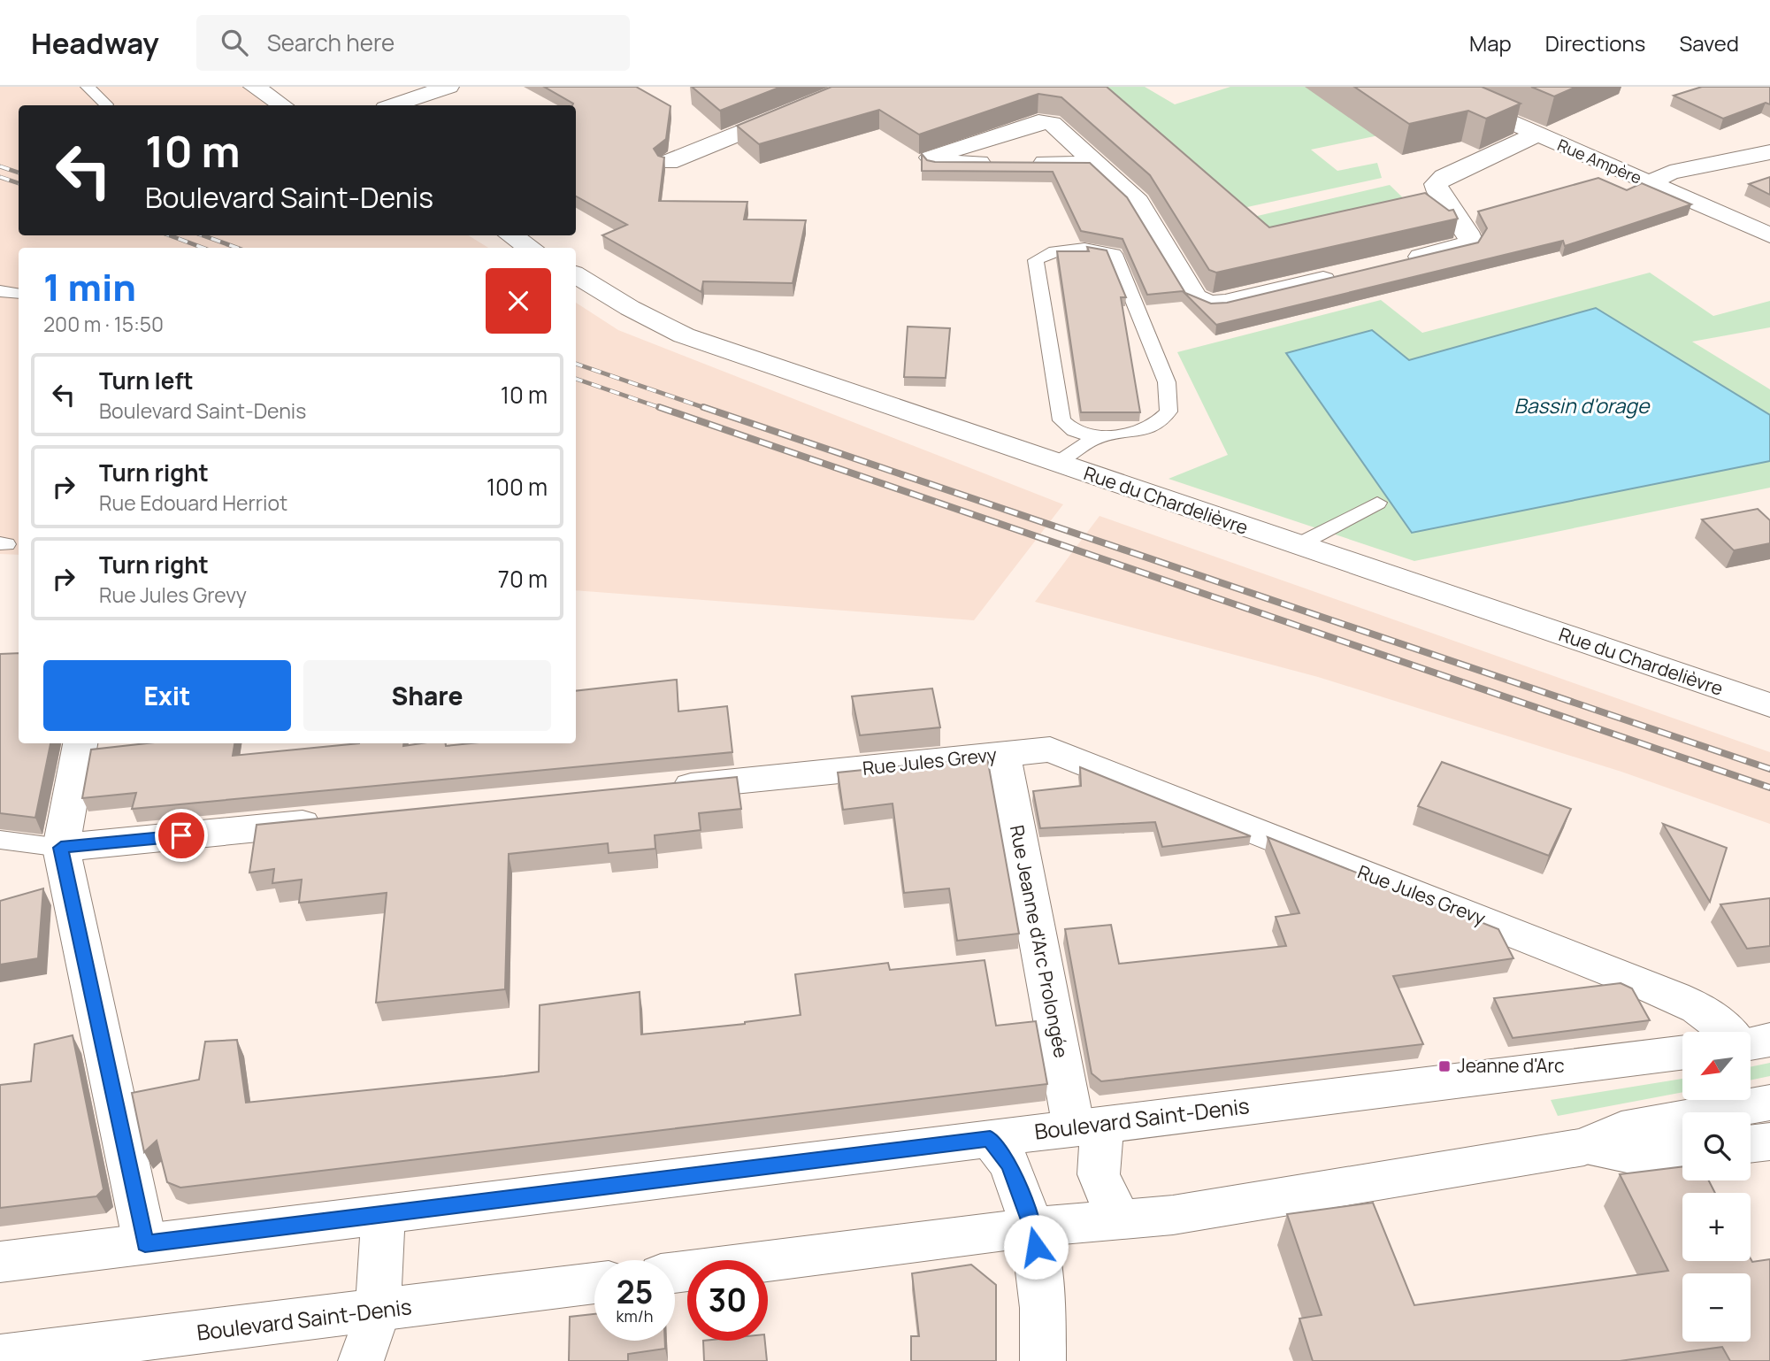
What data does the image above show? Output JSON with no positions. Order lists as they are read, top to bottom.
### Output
{
  "streets": {
    "street": [
      "Rue Ampère",
      "Rue du Chardelièvre",
      "Rue Jules Grevy",
      "Rue Jeanne d'Arc Prolongée",
      "Boulevard Saint-Denis"
    ]
  },
  "crossings": [
    ["Rue Jules Grevy", "Rue Jeanne d'Arc Prolongée"],
    ["Rue Jeanne d'Arc Prolongée", "Boulevard Saint-Denis"]
  ],
  "water": ["Bassin d'orage"],
  "places": {
    "transit": ["Jeanne d'Arc"]
  },
  "north": "bottom left",
  "page": {
    "header": "Headway",
    "search": "Search here",
    "nav": ["Map", "Directions", "Saved"],
    "turn": ["10 m", "Boulevard Saint-Denis"],
    "heading": ["1 min", "200 m · 15:50"],
    "list": [
      {
        "name": "Turn left",
        "note": "Boulevard Saint-Denis",
        "value": "10 m"
      },
      {
        "name": "Turn right",
        "note": "Rue Edouard Herriot",
        "value": "100 m"
      },
      {
        "name": "Turn right",
        "note": "Rue Jules Grevy",
        "value": "70 m"
      }
    ],
    "buttons": ["Exit", "Share"],
    "map_buttons": ["+", "−"],
    "speed": "25 km/h",
    "limit": "30"
  }
}
